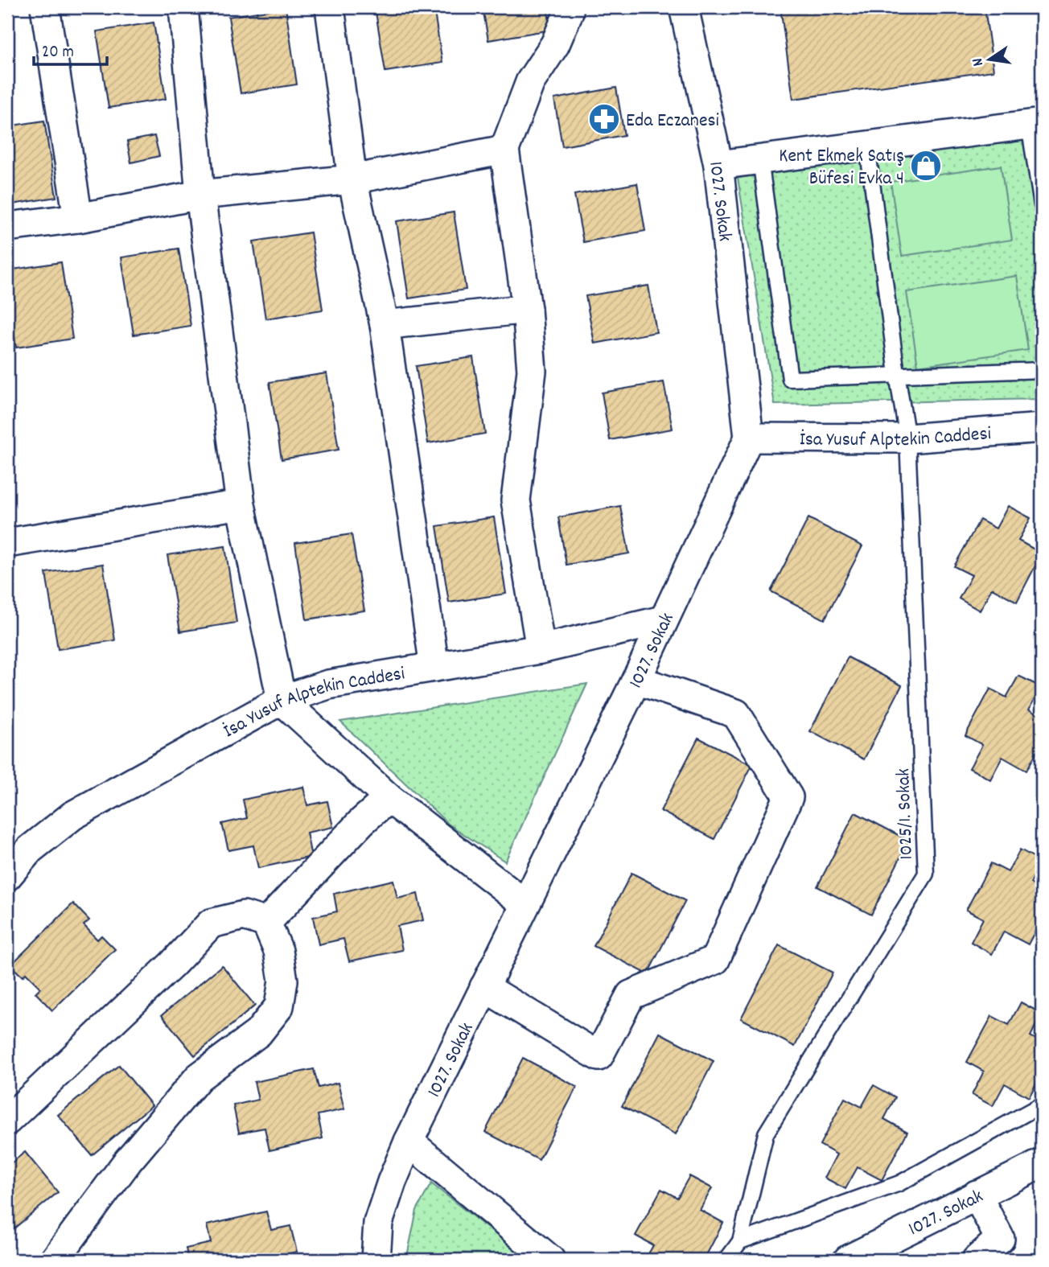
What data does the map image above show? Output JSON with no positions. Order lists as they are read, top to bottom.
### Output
{
  "streets": {
    "street": ["1027. Sokak", "İsa Yusuf Alptekin Caddesi"],
    "lane": ["1025/1. Sokak"]
  },
  "crossings": [
    ["1027. Sokak", "İsa Yusuf Alptekin Caddesi"],
    ["İsa Yusuf Alptekin Caddesi", "1025/1. Sokak"]
  ],
  "places": {
    "pharmacy": ["Eda Eczanesi"],
    "shop": ["Kent Ekmek Satış Büfesi Evka 4"]
  },
  "scale_bar": "20 m",
  "north": "left"
}
